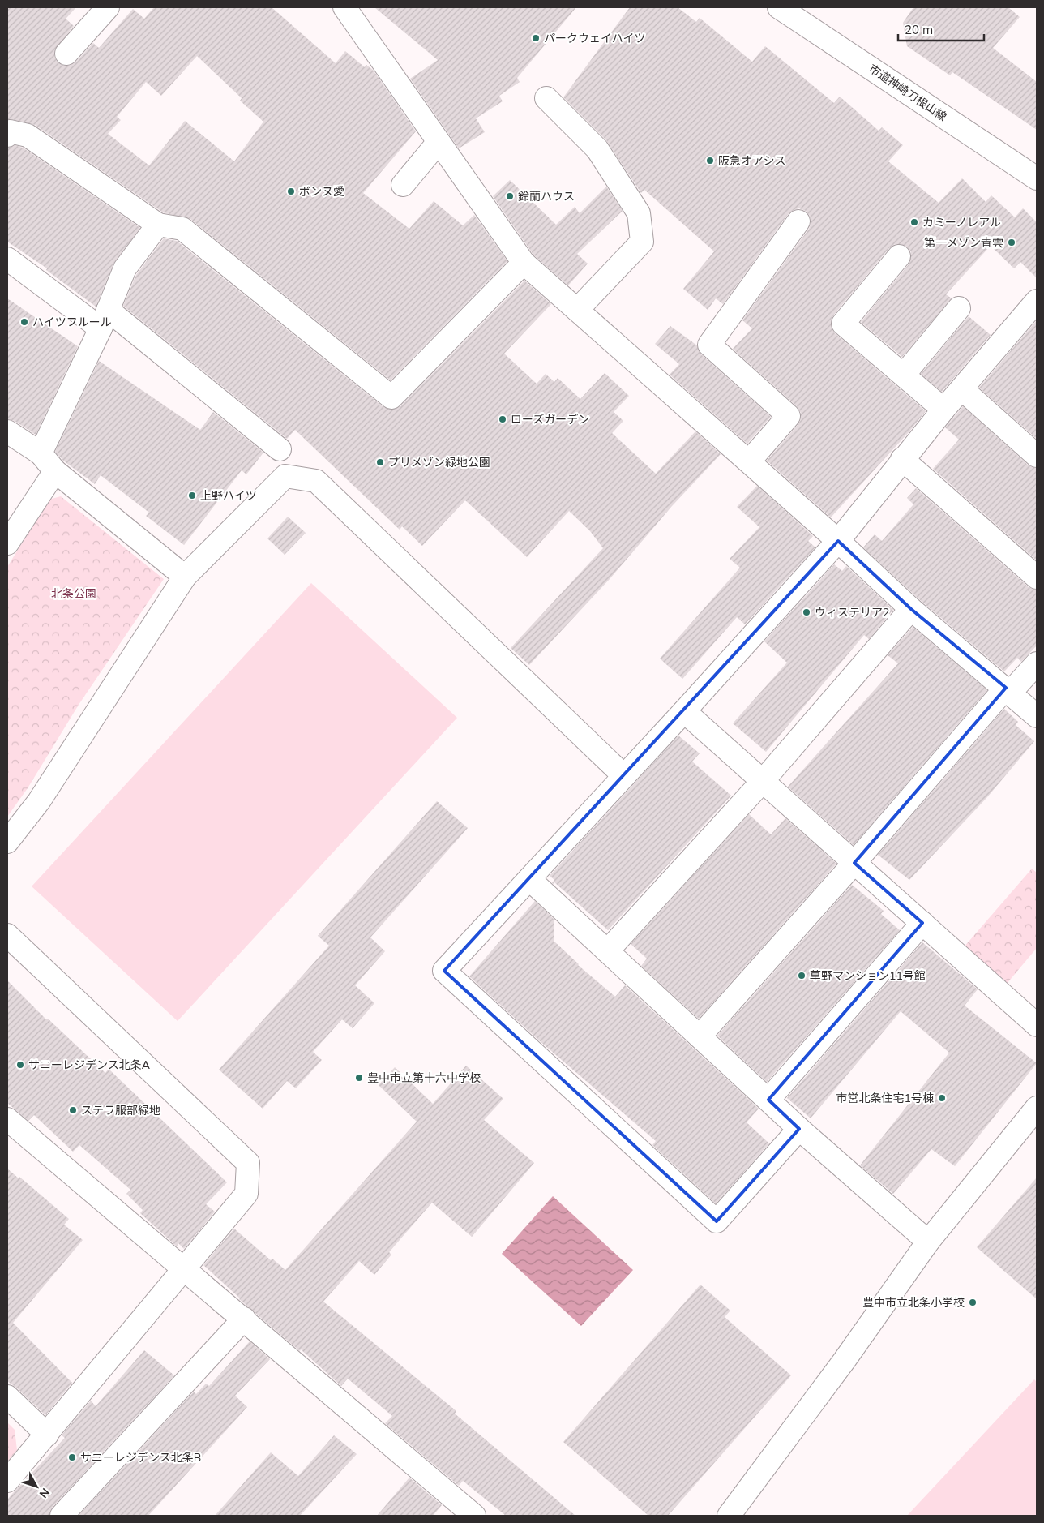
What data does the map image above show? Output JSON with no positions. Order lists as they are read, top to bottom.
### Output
{
  "streets": {
    "street": ["市道神崎刀根山線"]
  },
  "parks": ["北条公園"],
  "places": [
    "パークウェイハイツ",
    "阪急オアシス",
    "ボンヌ愛",
    "鈴蘭ハウス",
    "カミーノレアル",
    "第一メゾン青雲",
    "ハイツフルール",
    "ローズガーデン",
    "プリメゾン緑地公園",
    "上野ハイツ",
    "ウィステリア2",
    "草野マンション11号館",
    "サニーレジデンス北条A",
    "豊中市立第十六中学校",
    "市営北条住宅1号棟",
    "ステラ服部緑地",
    "豊中市立北条小学校",
    "サニーレジデンス北条B"
  ],
  "scale_bar": "20 m",
  "north": "bottom right"
}
